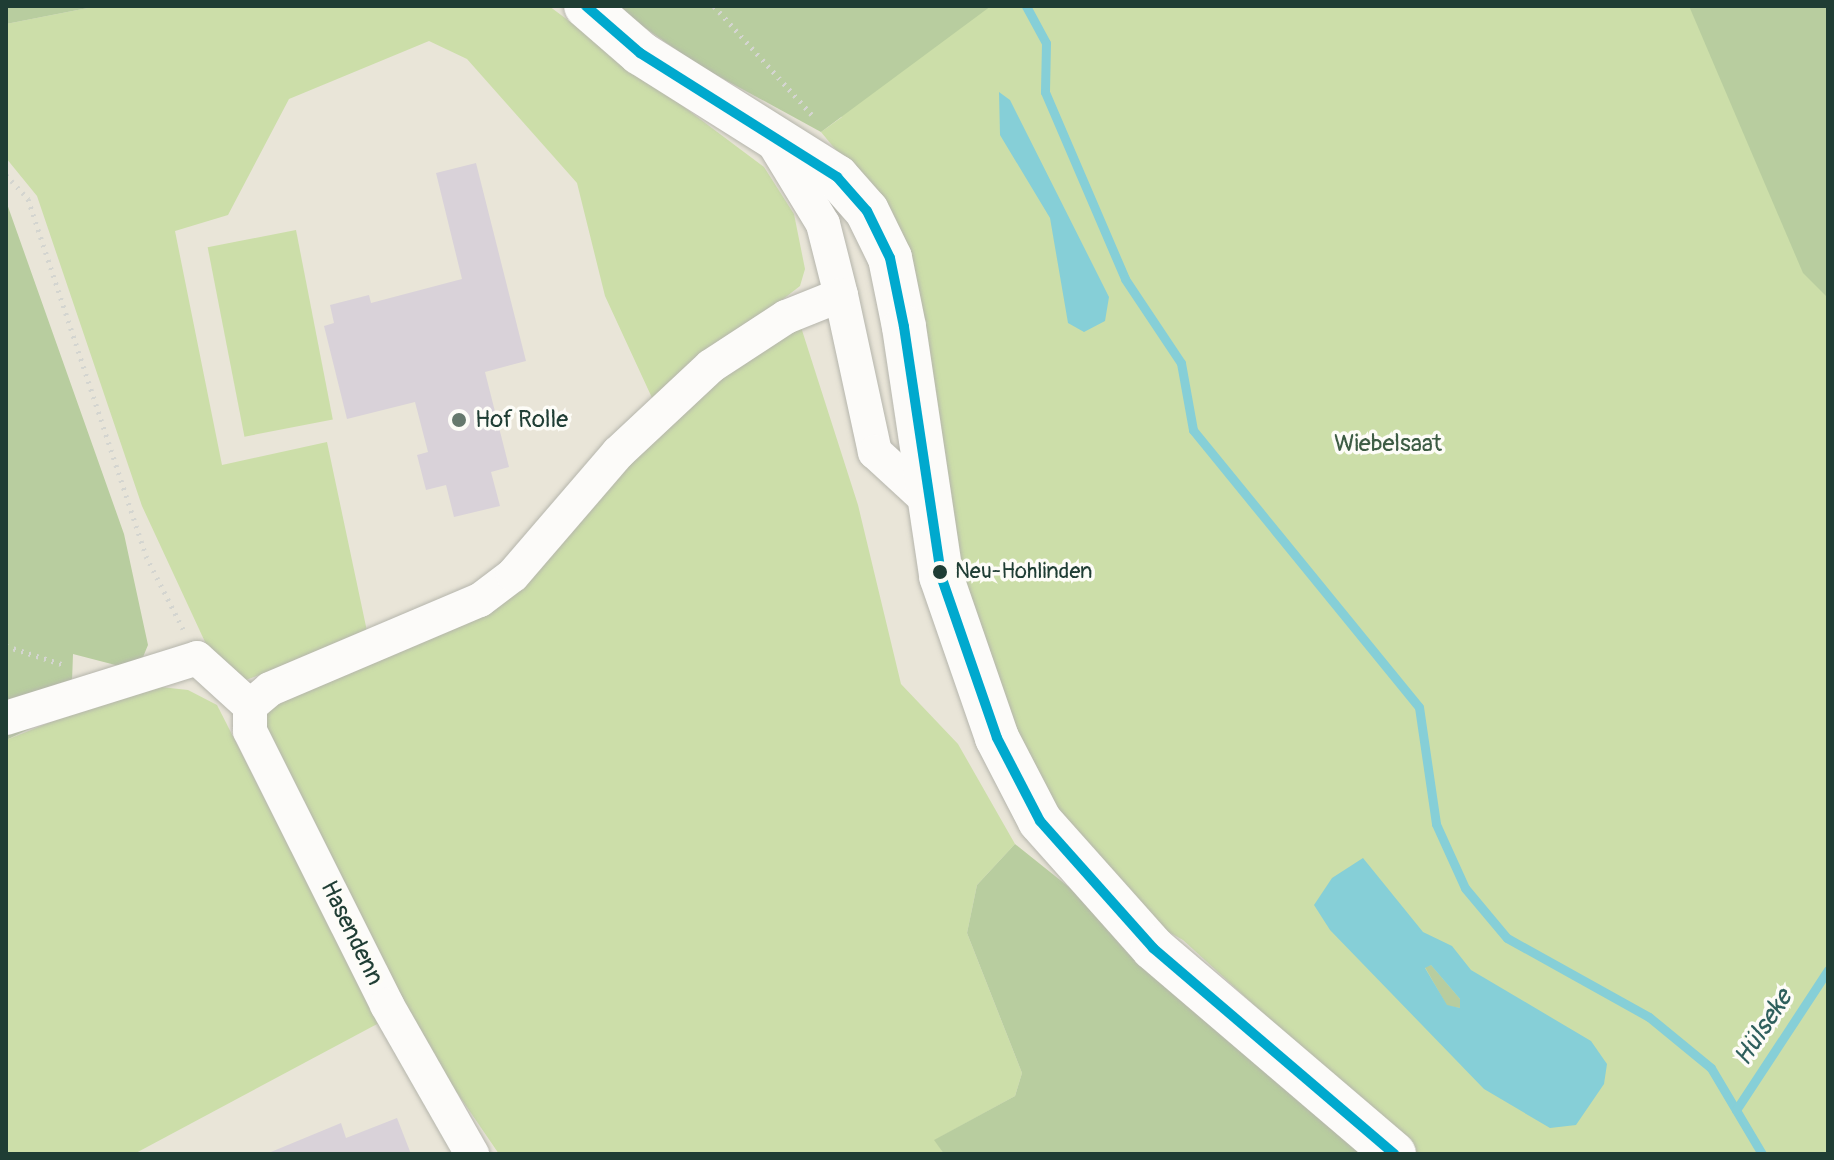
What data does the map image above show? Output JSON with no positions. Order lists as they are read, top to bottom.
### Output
{
  "streets": {
    "street": ["Hasendenn"]
  },
  "water": ["Hülseke"],
  "parks": ["Wiebelsaat"],
  "places": ["Hof Rolle", "Neu-Hohlinden"]
}
